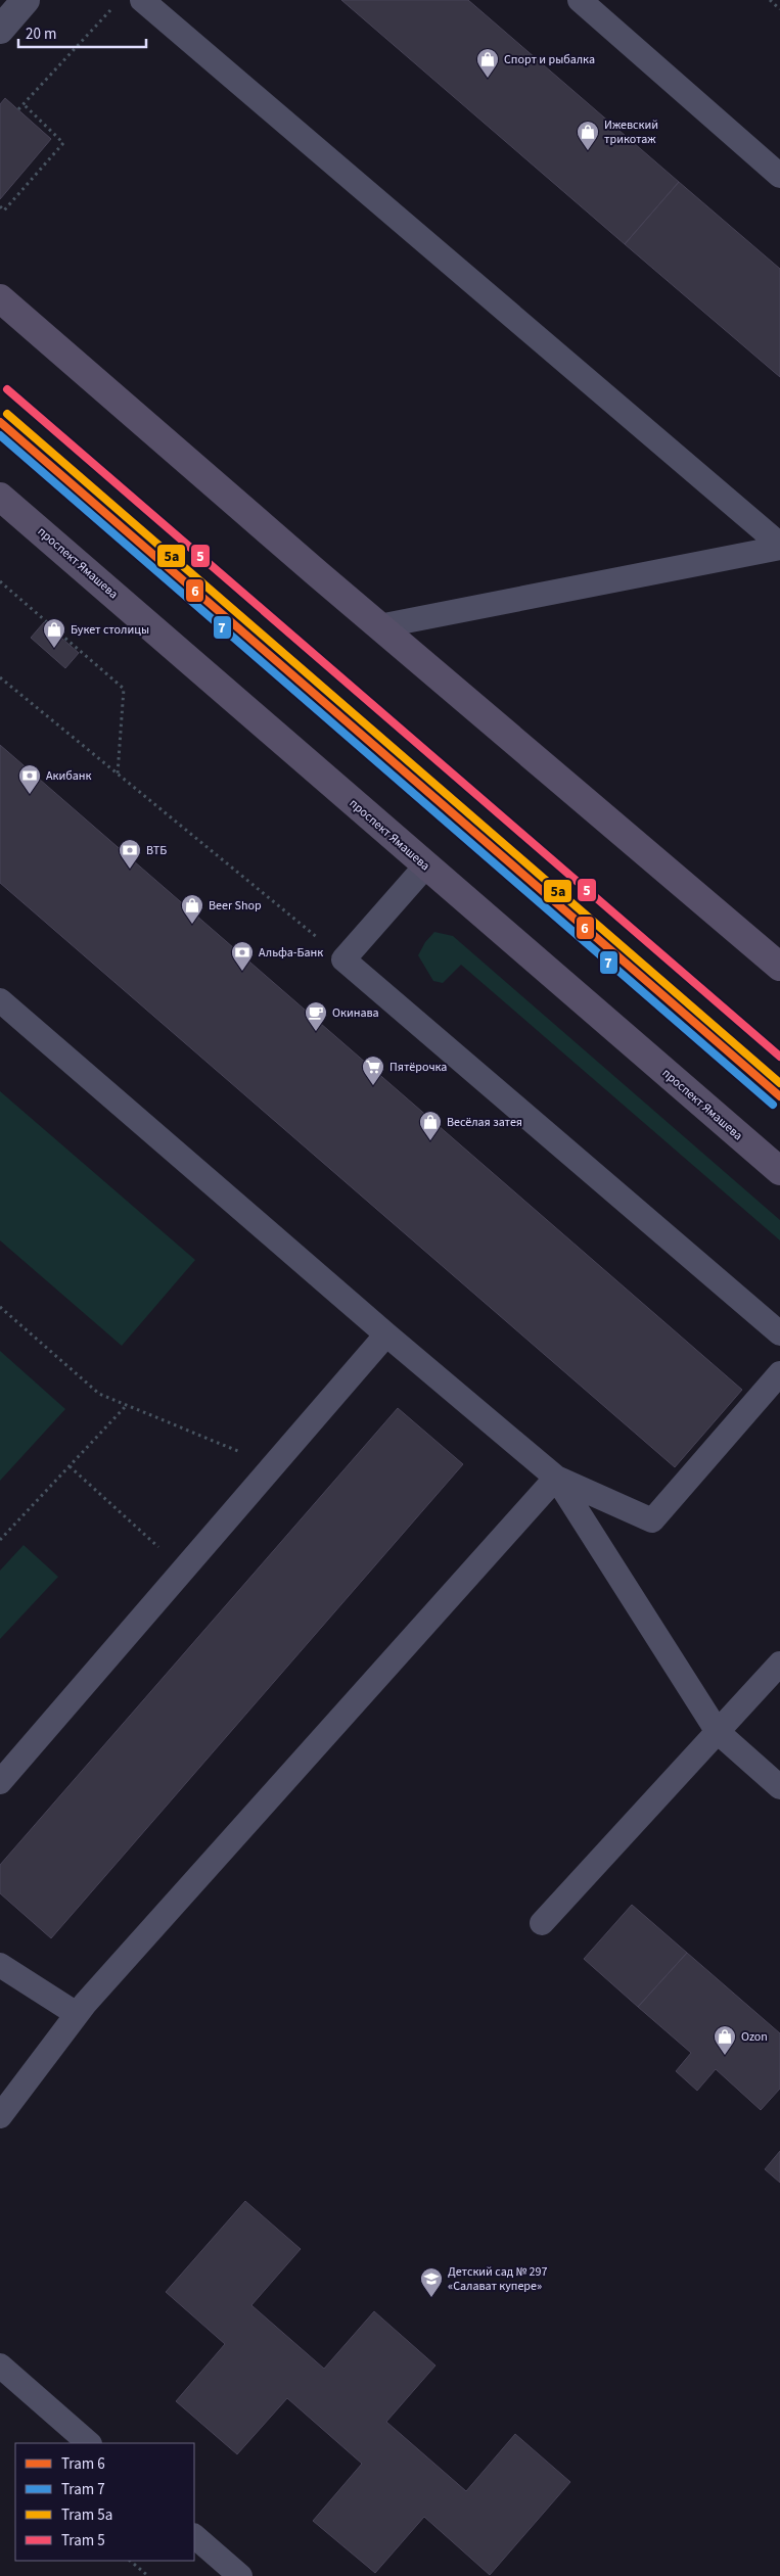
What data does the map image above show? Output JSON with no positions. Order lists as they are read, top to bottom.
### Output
{
  "streets": {
    "main road": ["проспект Ямашева"]
  },
  "places": {
    "shop": [
      "Спорт и рыбалка",
      "Ижевский трикотаж",
      "Букет столицы",
      "Beer Shop",
      "Весёлая затея",
      "Ozon"
    ],
    "bank": ["Акибанк", "ВТБ", "Альфа-Банк"],
    "cafe": ["Окинава"],
    "supermarket": ["Пятёрочка"],
    "school or university": ["Детский сад № 297 «Салават купере»"]
  },
  "lines": [
    "tram line 5",
    "tram line 5а",
    "tram line 6",
    "tram line 7"
  ],
  "legend": [
    "Tram 6",
    "Tram 7",
    "Tram 5а",
    "Tram 5"
  ],
  "scale_bar": "20 m"
}
